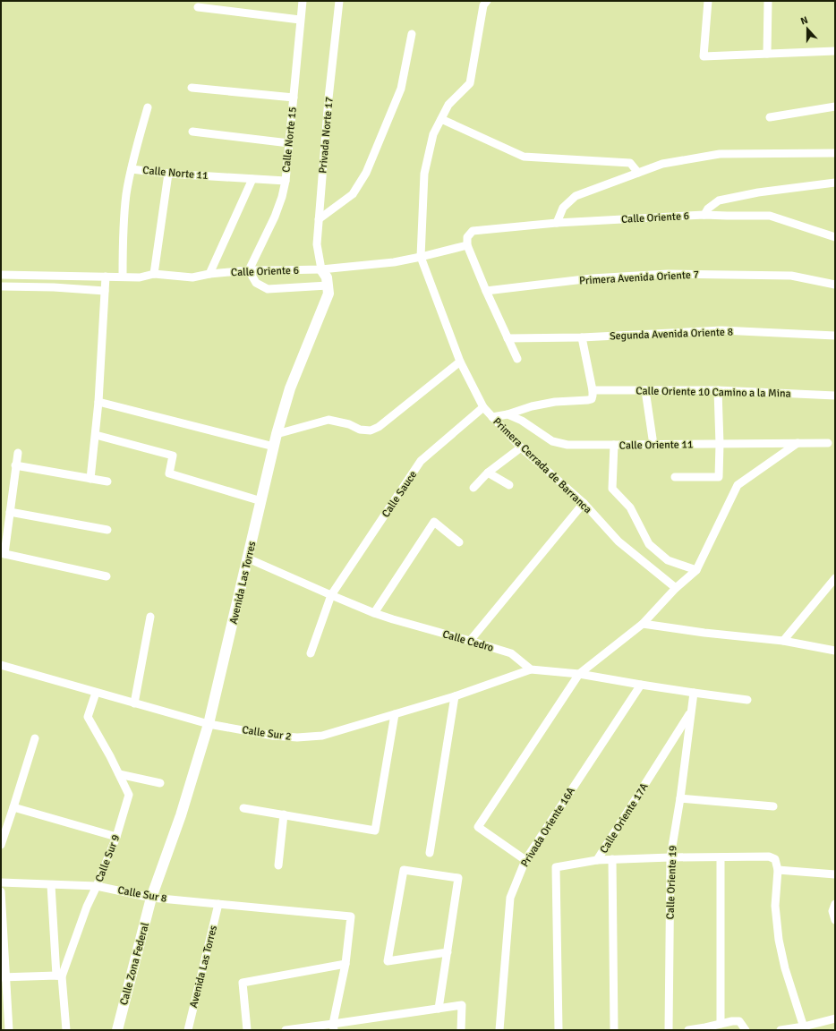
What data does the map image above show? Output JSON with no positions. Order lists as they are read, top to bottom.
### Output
{
  "streets": {
    "main road": ["Avenida Las Torres", "Calle Zona Federal"],
    "street": [
      "Privada Norte 17",
      "Calle Norte 15",
      "Calle Norte 11",
      "Calle Oriente 6",
      "Primera Avenida Oriente 7",
      "Segunda Avenida Oriente 8",
      "Calle Oriente 10 Camino a la Mina",
      "Calle Oriente 11",
      "Primera Cerrada de Barranca",
      "Calle Sauce",
      "Calle Cedro",
      "Calle Sur 2",
      "Calle Oriente 17A",
      "Privada Oriente 16A",
      "Calle Sur 9",
      "Calle Oriente 19",
      "Calle Sur 8"
    ]
  },
  "crossings": [
    ["Privada Norte 17", "Calle Oriente 6"],
    ["Privada Norte 17", "Avenida Las Torres"],
    ["Calle Norte 15", "Calle Norte 11"],
    ["Calle Norte 15", "Calle Oriente 6"],
    ["Calle Norte 11", "Calle Oriente 6"],
    ["Calle Oriente 6", "Primera Cerrada de Barranca"],
    ["Calle Oriente 6", "Avenida Las Torres"],
    ["Primera Cerrada de Barranca", "Calle Sauce"],
    ["Calle Sauce", "Calle Cedro"],
    ["Avenida Las Torres", "Calle Cedro"],
    ["Avenida Las Torres", "Calle Sur 2"],
    ["Avenida Las Torres", "Calle Sur 8"],
    ["Avenida Las Torres", "Calle Zona Federal"],
    ["Calle Cedro", "Calle Sur 2"],
    ["Calle Sur 2", "Calle Sur 9"],
    ["Calle Oriente 17A", "Calle Oriente 19"],
    ["Calle Sur 9", "Calle Sur 8"],
    ["Calle Sur 8", "Calle Zona Federal"]
  ],
  "north": "top"
}
